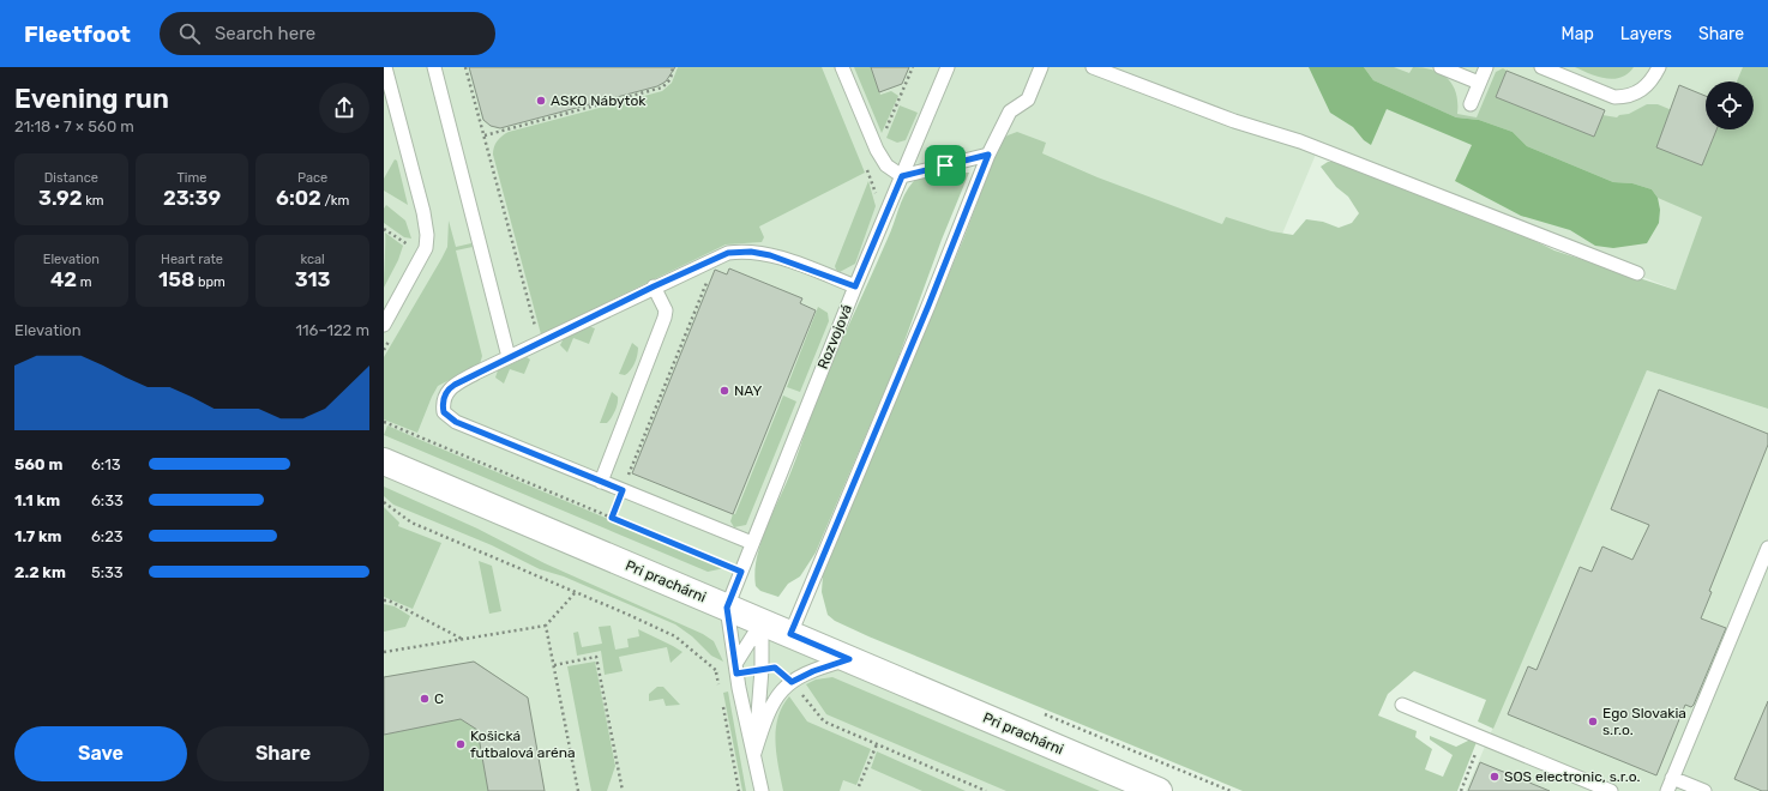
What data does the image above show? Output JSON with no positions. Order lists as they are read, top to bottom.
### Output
{
  "streets": {
    "street": ["Pri prachárni"],
    "lane": ["Rozvojová"]
  },
  "crossings": [
    ["Rozvojová", "Pri prachárni"]
  ],
  "places": [
    "ASKO Nábytok",
    "NAY",
    "C",
    "Ego Slovakia s.r.o.",
    "Košická futbalová aréna",
    "SOS electronic, s.r.o."
  ],
  "page": {
    "header": "Fleetfoot",
    "search": "Search here",
    "nav": ["Map", "Layers", "Share"],
    "heading": ["Evening run", "21:18 · 7 × 560 m"],
    "stats": [
      ["Distance", "3.92 km"],
      ["Time", "23:39"],
      ["Pace", "6:02 /km"],
      ["Elevation", "42 m"],
      ["Heart rate", "158 bpm"],
      ["kcal", "313"]
    ],
    "chart": ["Elevation", "116–122 m"],
    "list": [
      {
        "name": "560 m",
        "note": "6:13"
      },
      {
        "name": "1.1 km",
        "note": "6:33"
      },
      {
        "name": "1.7 km",
        "note": "6:23"
      },
      {
        "name": "2.2 km",
        "note": "5:33"
      }
    ],
    "buttons": ["Save", "Share"]
  }
}
